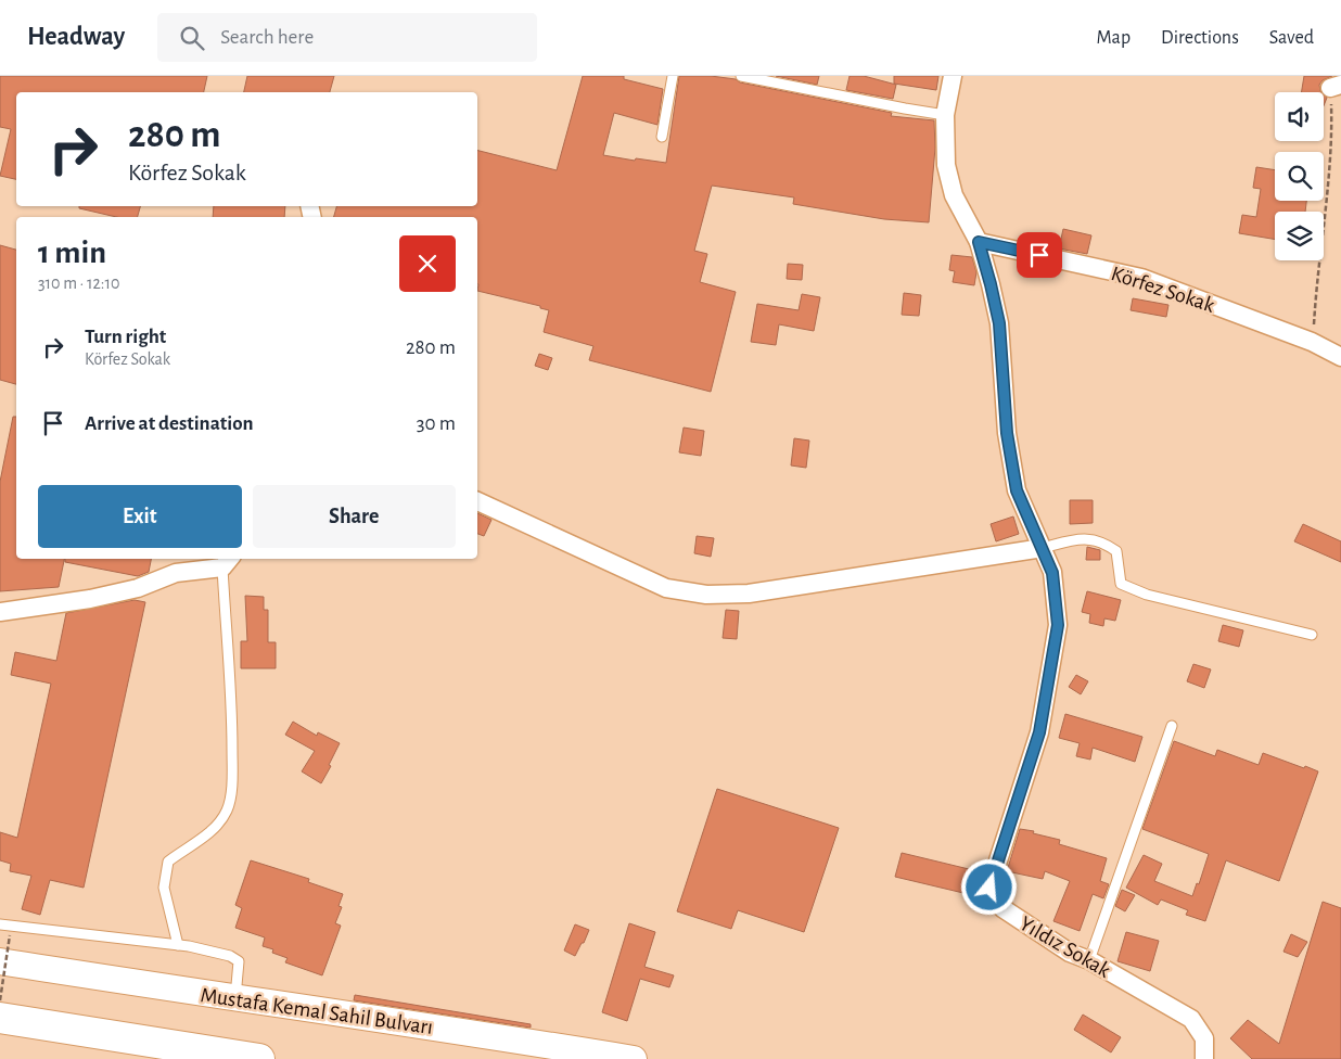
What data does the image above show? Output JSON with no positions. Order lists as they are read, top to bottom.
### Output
{
  "streets": {
    "main road": ["Mustafa Kemal Sahil Bulvarı"],
    "street": ["Körfez Sokak", "Yıldız Sokak"]
  },
  "crossings": [
    ["Körfez Sokak", "Yıldız Sokak"]
  ],
  "page": {
    "header": "Headway",
    "search": "Search here",
    "nav": ["Map", "Directions", "Saved"],
    "turn": ["280 m", "Körfez Sokak"],
    "heading": ["1 min", "310 m · 12:10"],
    "list": [
      {
        "name": "Turn right",
        "note": "Körfez Sokak",
        "value": "280 m"
      },
      {
        "name": "Arrive at destination",
        "value": "30 m"
      }
    ],
    "buttons": ["Exit", "Share"]
  }
}
